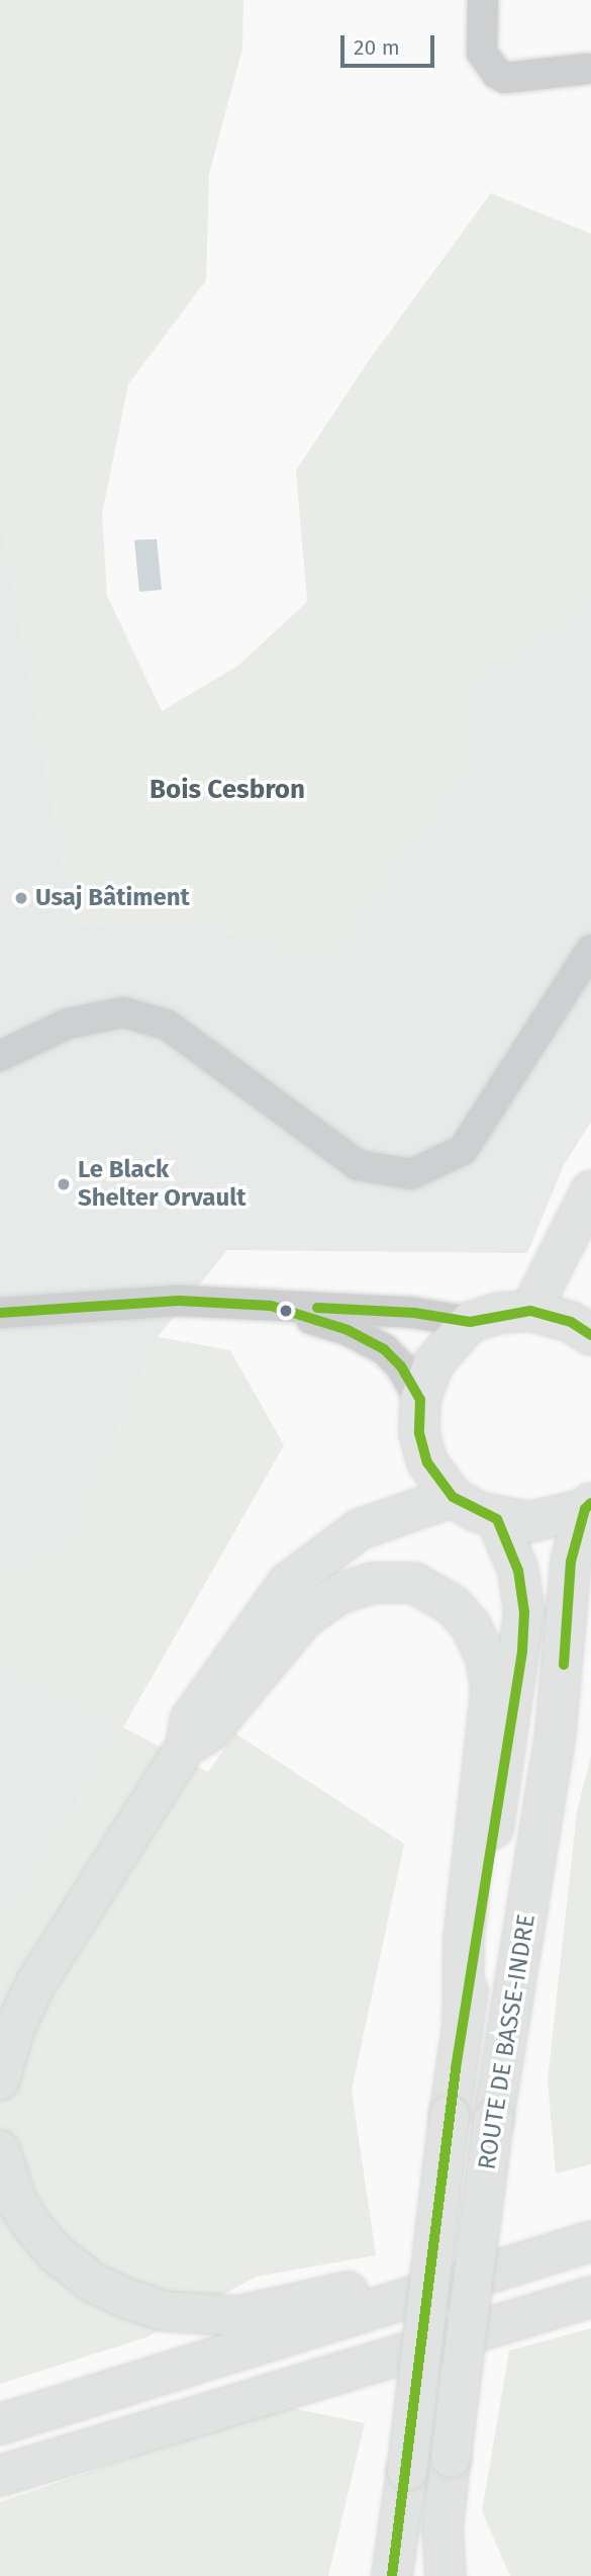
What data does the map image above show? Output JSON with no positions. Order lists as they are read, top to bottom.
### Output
{
  "streets": {
    "main road": ["ROUTE DE BASSE-INDRE"]
  },
  "districts": ["Bois Cesbron"],
  "places": ["Usaj Bâtiment", "Le Black Shelter Orvault"],
  "scale_bar": "20 m"
}
